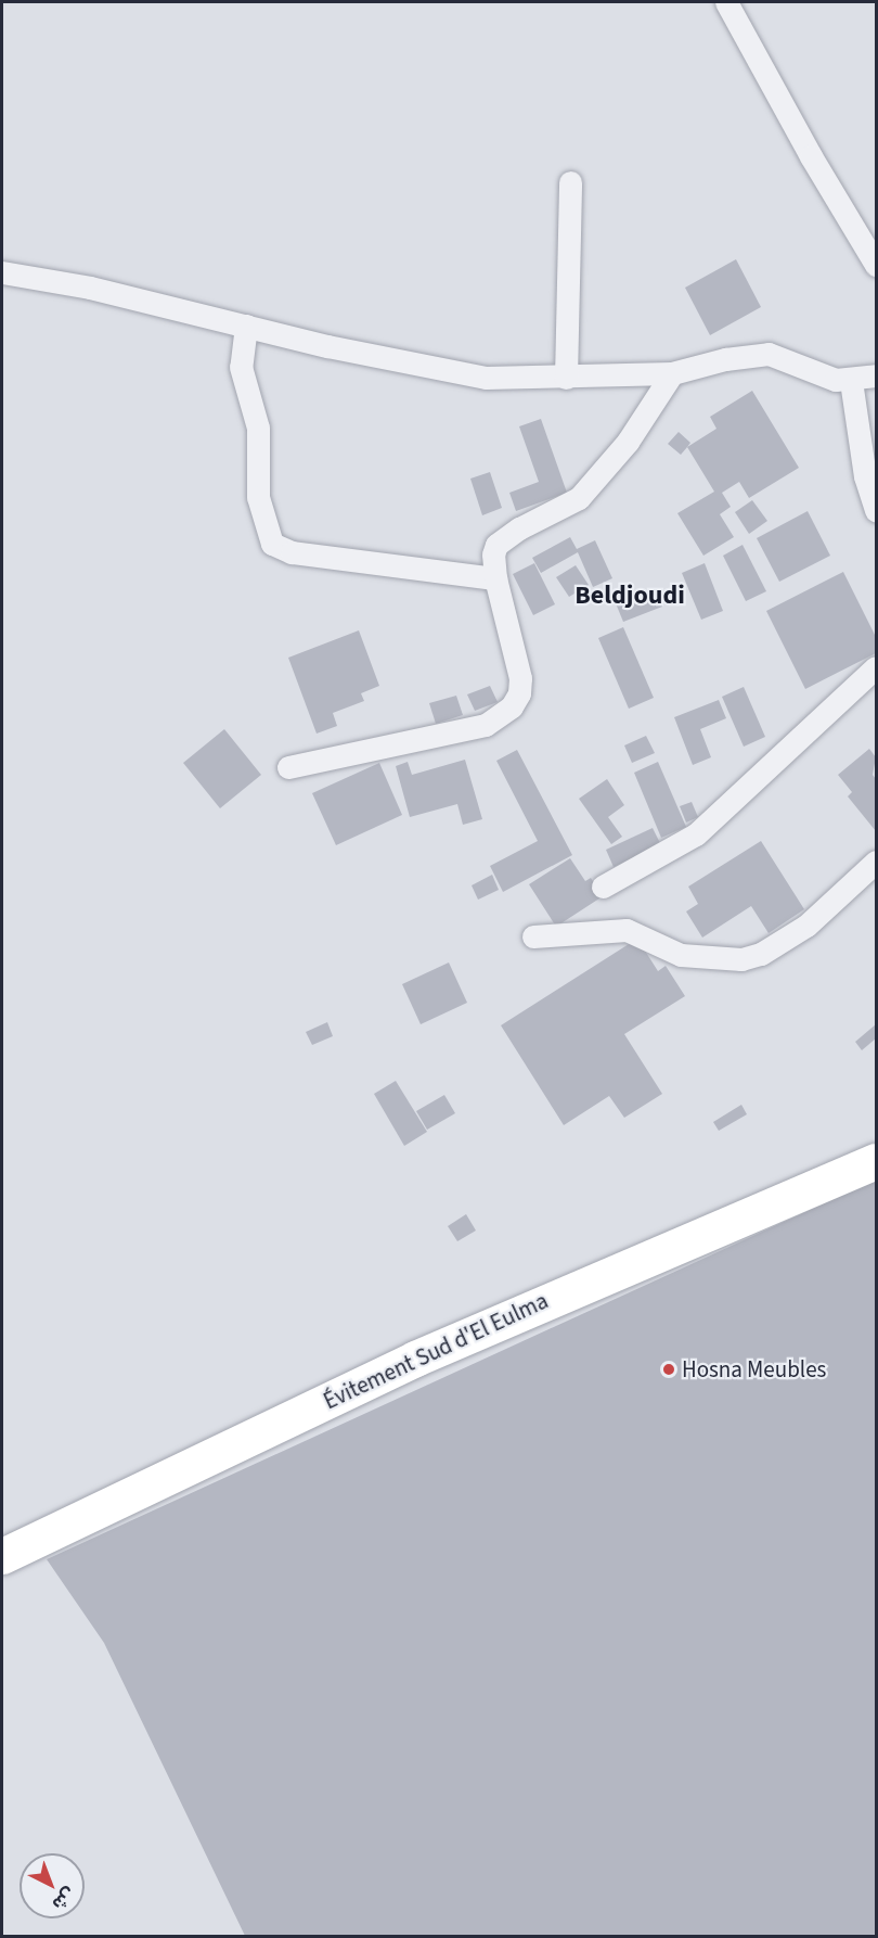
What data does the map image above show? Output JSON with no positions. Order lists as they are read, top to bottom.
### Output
{
  "streets": {
    "main road": ["Évitement Sud d'El Eulma"]
  },
  "districts": ["Beldjoudi"],
  "places": ["Hosna Meubles"],
  "north": "bottom right"
}
